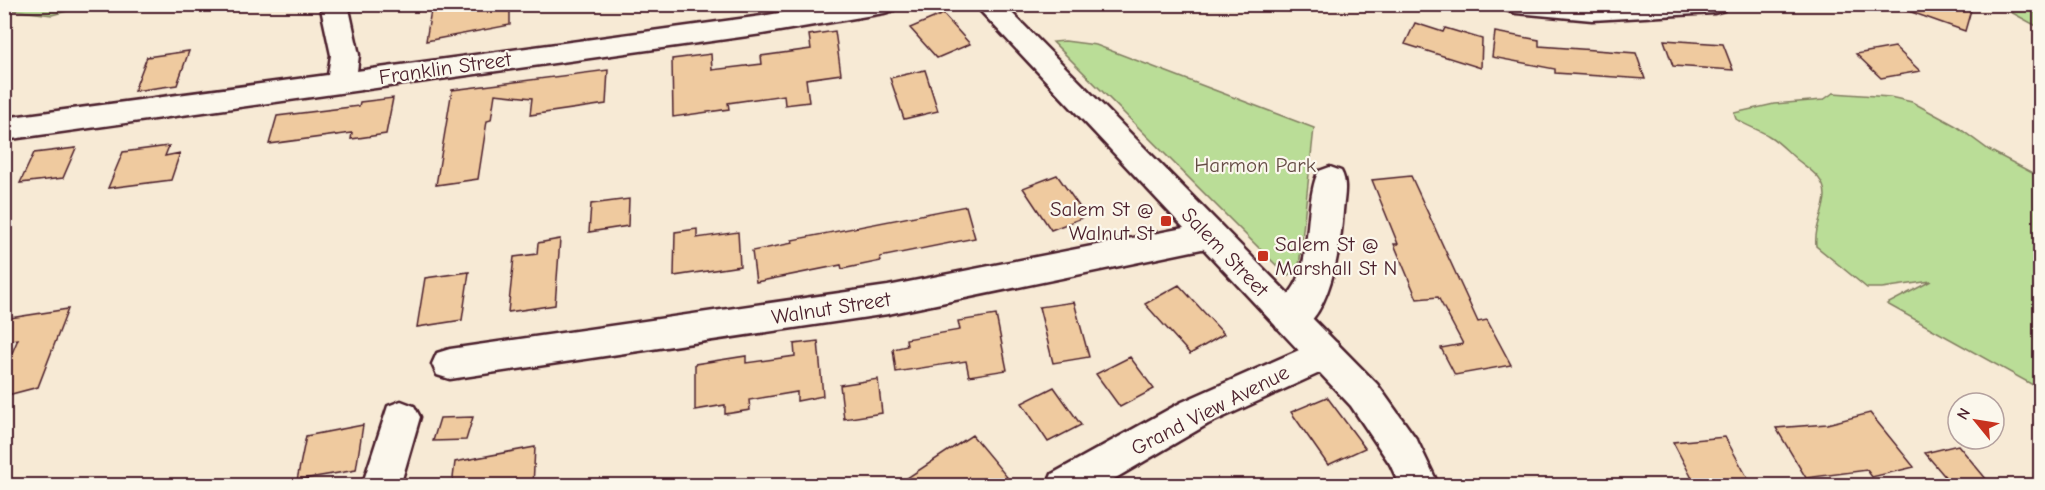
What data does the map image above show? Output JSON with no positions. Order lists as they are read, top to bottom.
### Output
{
  "streets": {
    "street": [
      "Franklin Street",
      "Salem Street",
      "Walnut Street",
      "Grand View Avenue"
    ]
  },
  "crossings": [
    ["Salem Street", "Walnut Street"],
    ["Salem Street", "Grand View Avenue"]
  ],
  "parks": ["Harmon Park"],
  "places": {
    "transit": ["Salem St @ Walnut St", "Salem St @ Marshall St N"]
  },
  "north": "top left"
}
